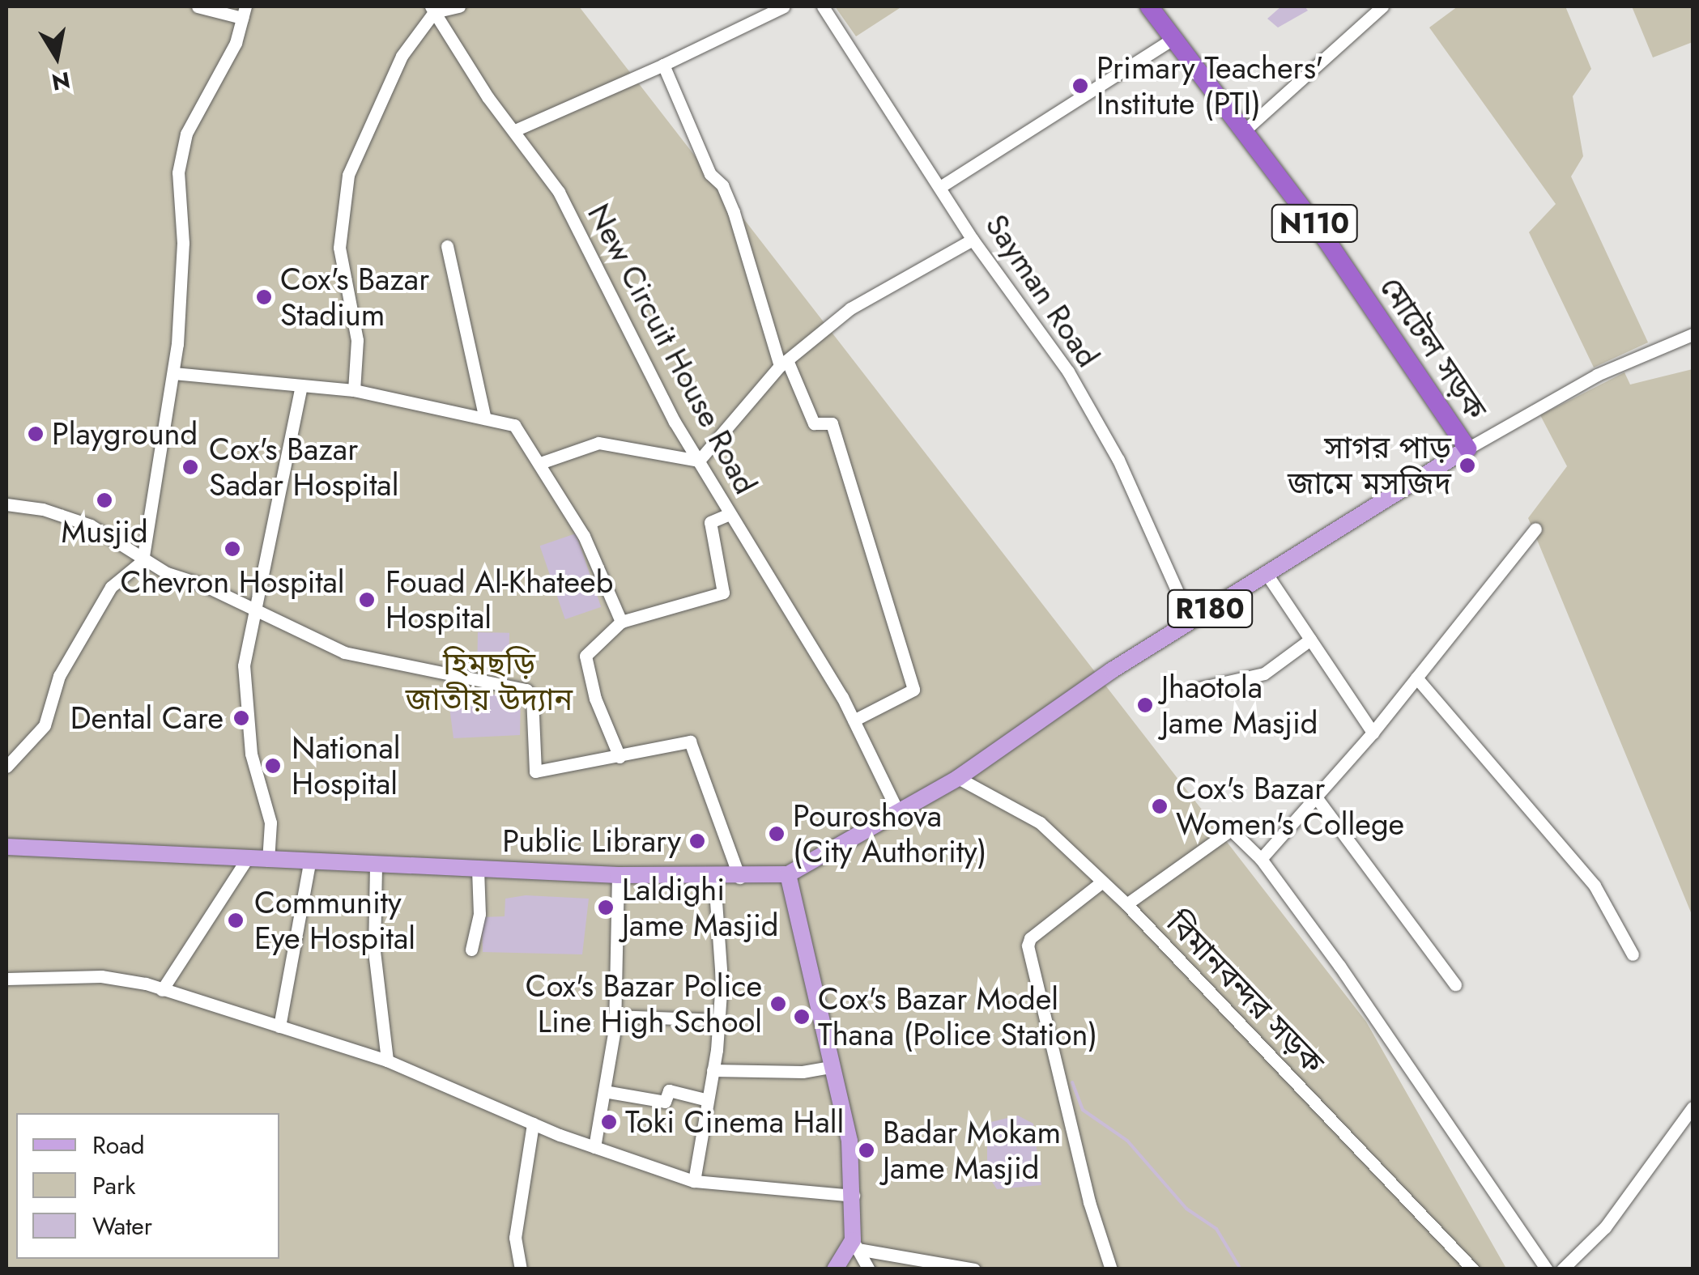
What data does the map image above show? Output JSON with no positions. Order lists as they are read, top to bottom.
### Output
{
  "streets": {
    "highway": ["N110", "মোটেল সড়ক"],
    "main road": ["R180"],
    "street": ["Sayman Road", "New Circuit House Road", "বিমানবন্দর সড়ক"]
  },
  "crossings": [
    ["Sayman Road", "R180"],
    ["মোটেল সড়ক", "R180"],
    ["New Circuit House Road", "R180"],
    ["R180", "বিমানবন্দর সড়ক"]
  ],
  "parks": ["হিমছড়ি জাতীয় উদ্যান"],
  "places": [
    "Primary Teachers' Institute (PTI)",
    "Cox's Bazar Stadium",
    "Playground",
    "সাগর পাড় জামে মসজিদ",
    "Cox's Bazar Sadar Hospital",
    "Musjid",
    "Chevron Hospital",
    "Fouad Al-Khateeb Hospital",
    "Jhaotola Jame Masjid",
    "Dental Care",
    "National Hospital",
    "Cox's Bazar Women's College",
    "Pouroshova (City Authority)",
    "Public Library",
    "Laldighi Jame Masjid",
    "Community Eye Hospital",
    "Cox's Bazar Police Line High School",
    "Cox's Bazar Model Thana (Police Station)",
    "Toki Cinema Hall",
    "Badar Mokam Jame Masjid"
  ],
  "legend": ["Road", "Park", "Water"],
  "north": "bottom"
}
